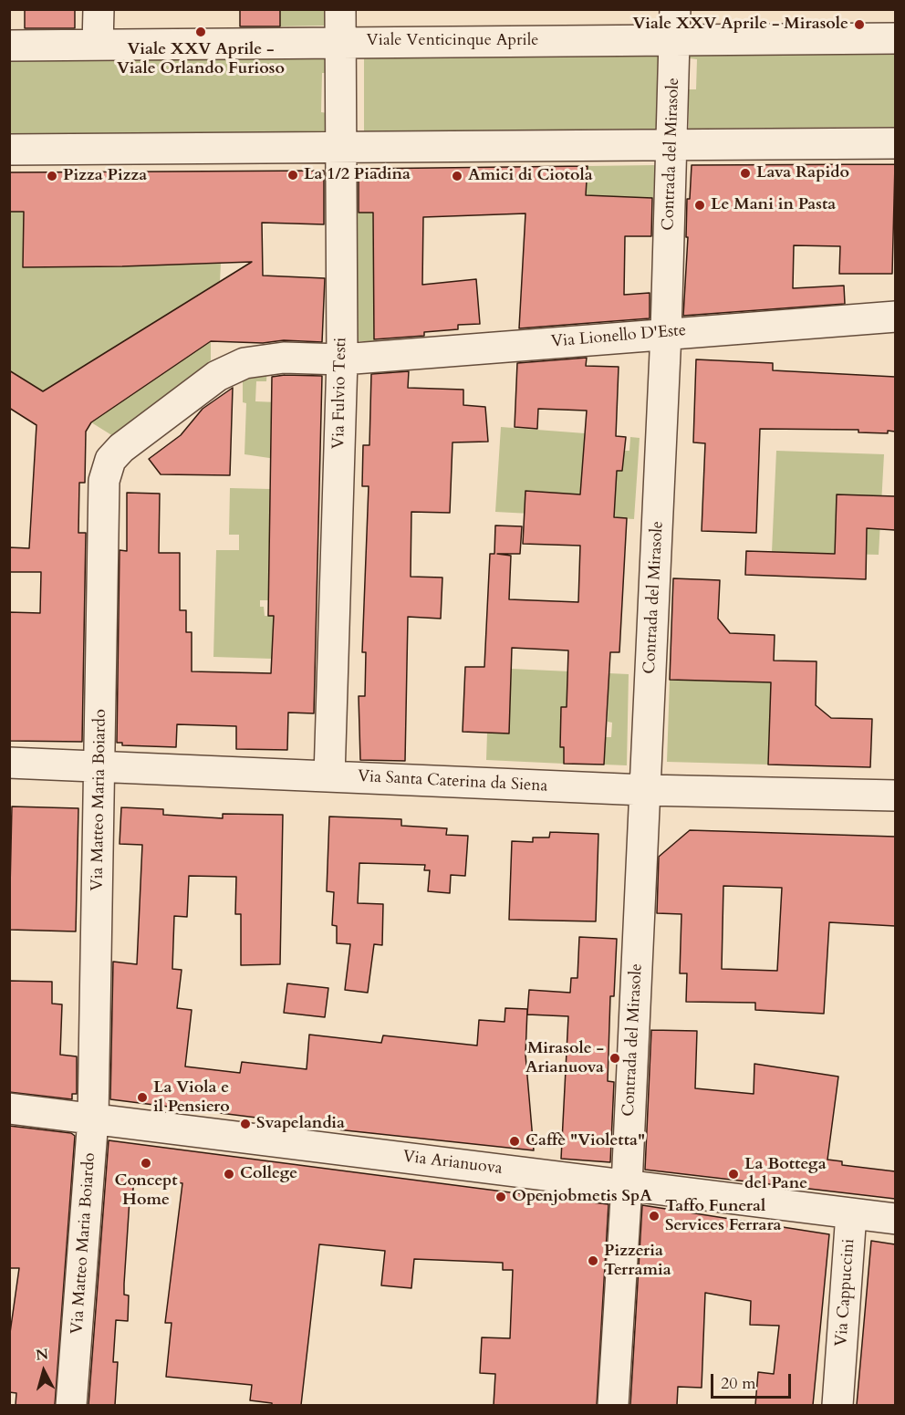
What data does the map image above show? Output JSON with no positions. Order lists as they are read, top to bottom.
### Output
{
  "streets": {
    "street": [
      "Viale Venticinque Aprile",
      "Contrada del Mirasole",
      "Via Lionello D'Este",
      "Via Fulvio Testi",
      "Via Santa Caterina da Siena",
      "Via Matteo Maria Boiardo",
      "Via Arianuova",
      "Via Cappuccini"
    ]
  },
  "crossings": [
    ["Viale Venticinque Aprile", "Contrada del Mirasole"],
    ["Viale Venticinque Aprile", "Via Fulvio Testi"],
    ["Contrada del Mirasole", "Via Lionello D'Este"],
    ["Contrada del Mirasole", "Via Santa Caterina da Siena"],
    ["Contrada del Mirasole", "Via Arianuova"],
    ["Via Lionello D'Este", "Via Fulvio Testi"],
    ["Via Lionello D'Este", "Via Matteo Maria Boiardo"],
    ["Via Fulvio Testi", "Via Santa Caterina da Siena"],
    ["Via Fulvio Testi", "Via Matteo Maria Boiardo"],
    ["Via Santa Caterina da Siena", "Via Matteo Maria Boiardo"],
    ["Via Matteo Maria Boiardo", "Via Arianuova"],
    ["Via Arianuova", "Via Cappuccini"]
  ],
  "places": [
    "Viale XXV Aprile - Mirasole",
    "Viale XXV Aprile - Viale Orlando Furioso",
    "Lava Rapido",
    "La 1/2 Piadina",
    "Pizza Pizza",
    "Amici di Ciotola",
    "Le Mani in Pasta",
    "Mirasole - Arianuova",
    "La Viola e il Pensiero",
    "Svapelandia",
    "Caffè \"Violetta\"",
    "Concept Home",
    "College",
    "La Bottega del Pane",
    "Openjobmetis SpA",
    "Taffo Funeral Services Ferrara",
    "Pizzeria Terramia"
  ],
  "scale_bar": "20 m",
  "north": "top"
}
